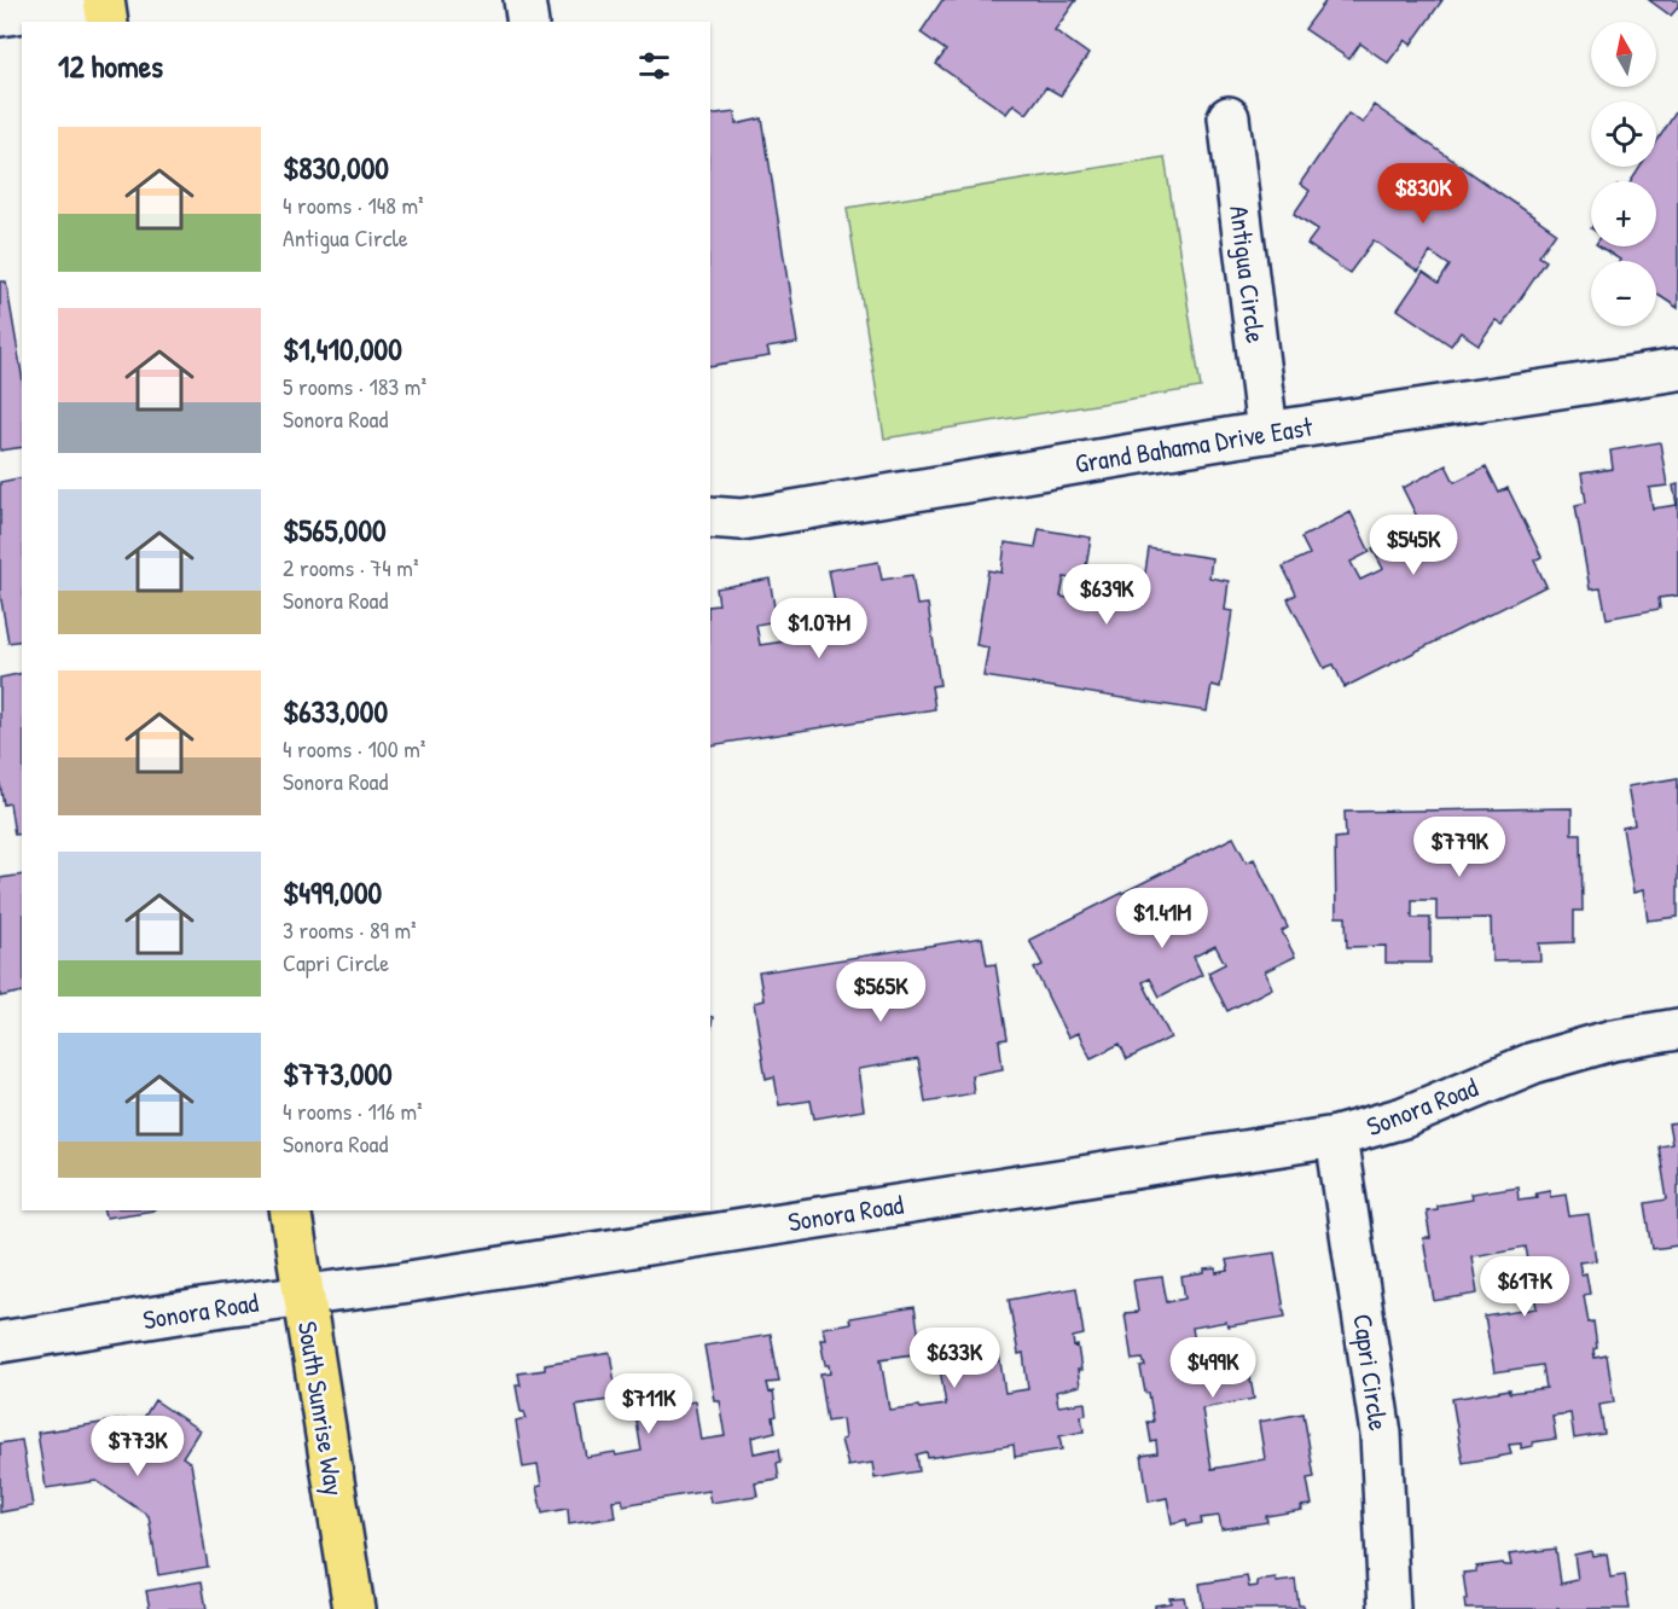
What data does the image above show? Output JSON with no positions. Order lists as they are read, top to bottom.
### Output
{
  "streets": {
    "main road": ["South Sunrise Way"],
    "street": [
      "Antigua Circle",
      "Grand Bahama Drive East",
      "Sonora Road",
      "Capri Circle"
    ]
  },
  "crossings": [
    ["Antigua Circle", "Grand Bahama Drive East"],
    ["Sonora Road", "Capri Circle"],
    ["Sonora Road", "South Sunrise Way"]
  ],
  "north": "top",
  "page": {
    "map_buttons": ["+", "−"],
    "heading": "12 homes",
    "list": [
      {
        "name": "$830,000",
        "note": "4 rooms · 148 m² · Antigua Circle"
      },
      {
        "name": "$1,410,000",
        "note": "5 rooms · 183 m² · Sonora Road"
      },
      {
        "name": "$565,000",
        "note": "2 rooms · 74 m² · Sonora Road"
      },
      {
        "name": "$633,000",
        "note": "4 rooms · 100 m² · Sonora Road"
      },
      {
        "name": "$499,000",
        "note": "3 rooms · 89 m² · Capri Circle"
      },
      {
        "name": "$773,000",
        "note": "4 rooms · 116 m² · Sonora Road"
      }
    ],
    "price": [
      "$830K",
      "$545K",
      "$639K",
      "$1.07M",
      "$779K",
      "$1.41M",
      "$565K",
      "$617K",
      "$633K",
      "$499K",
      "$711K",
      "$773K"
    ]
  }
}
